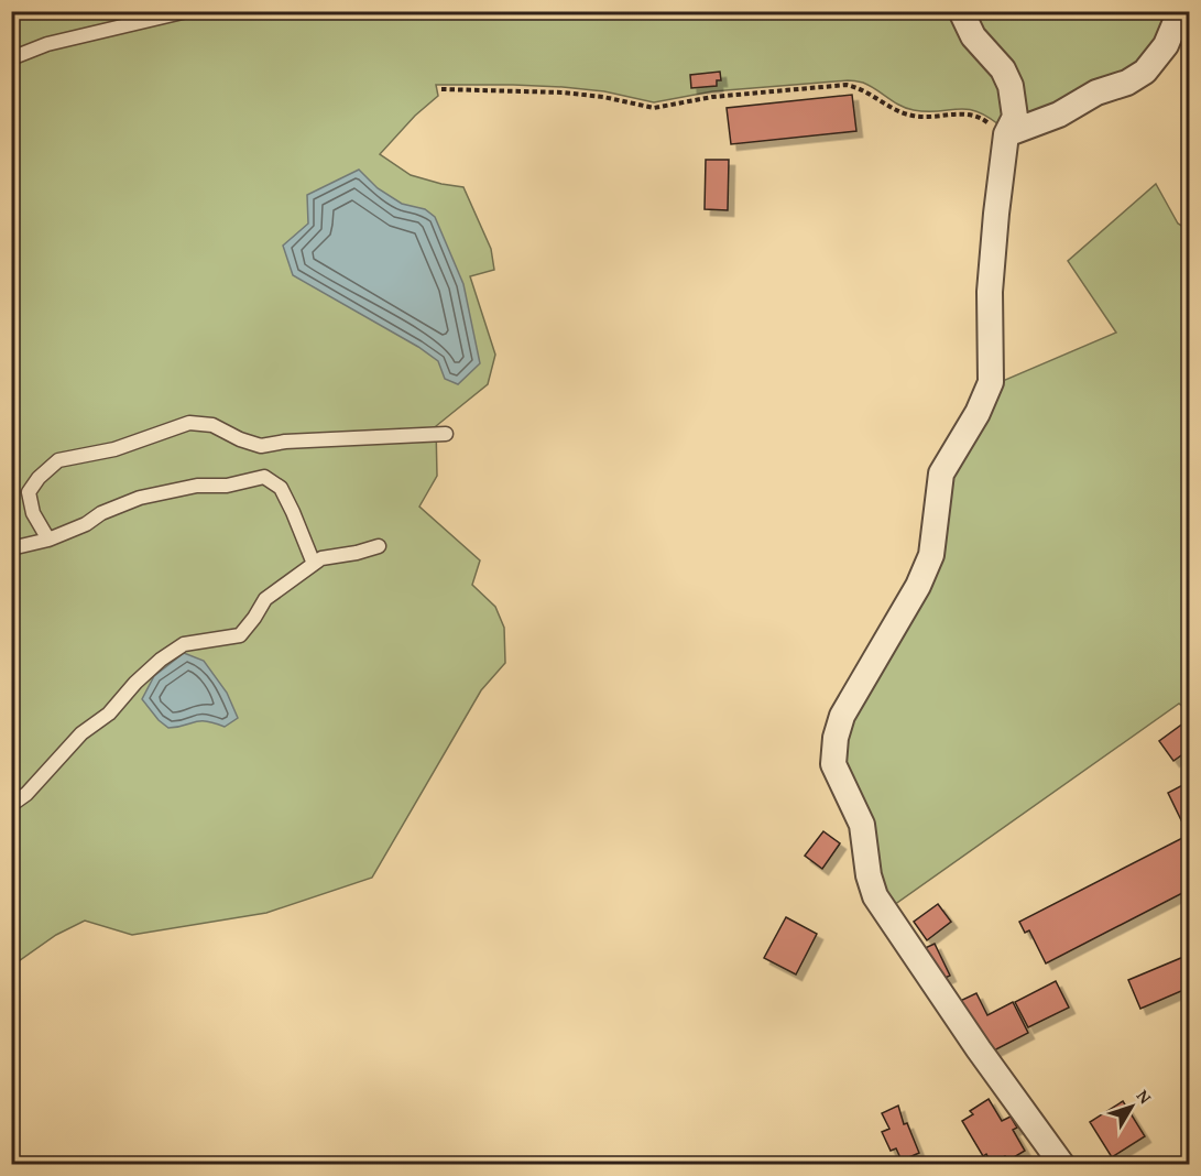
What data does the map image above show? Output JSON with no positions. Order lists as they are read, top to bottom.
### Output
{
  "north": "top right"
}
